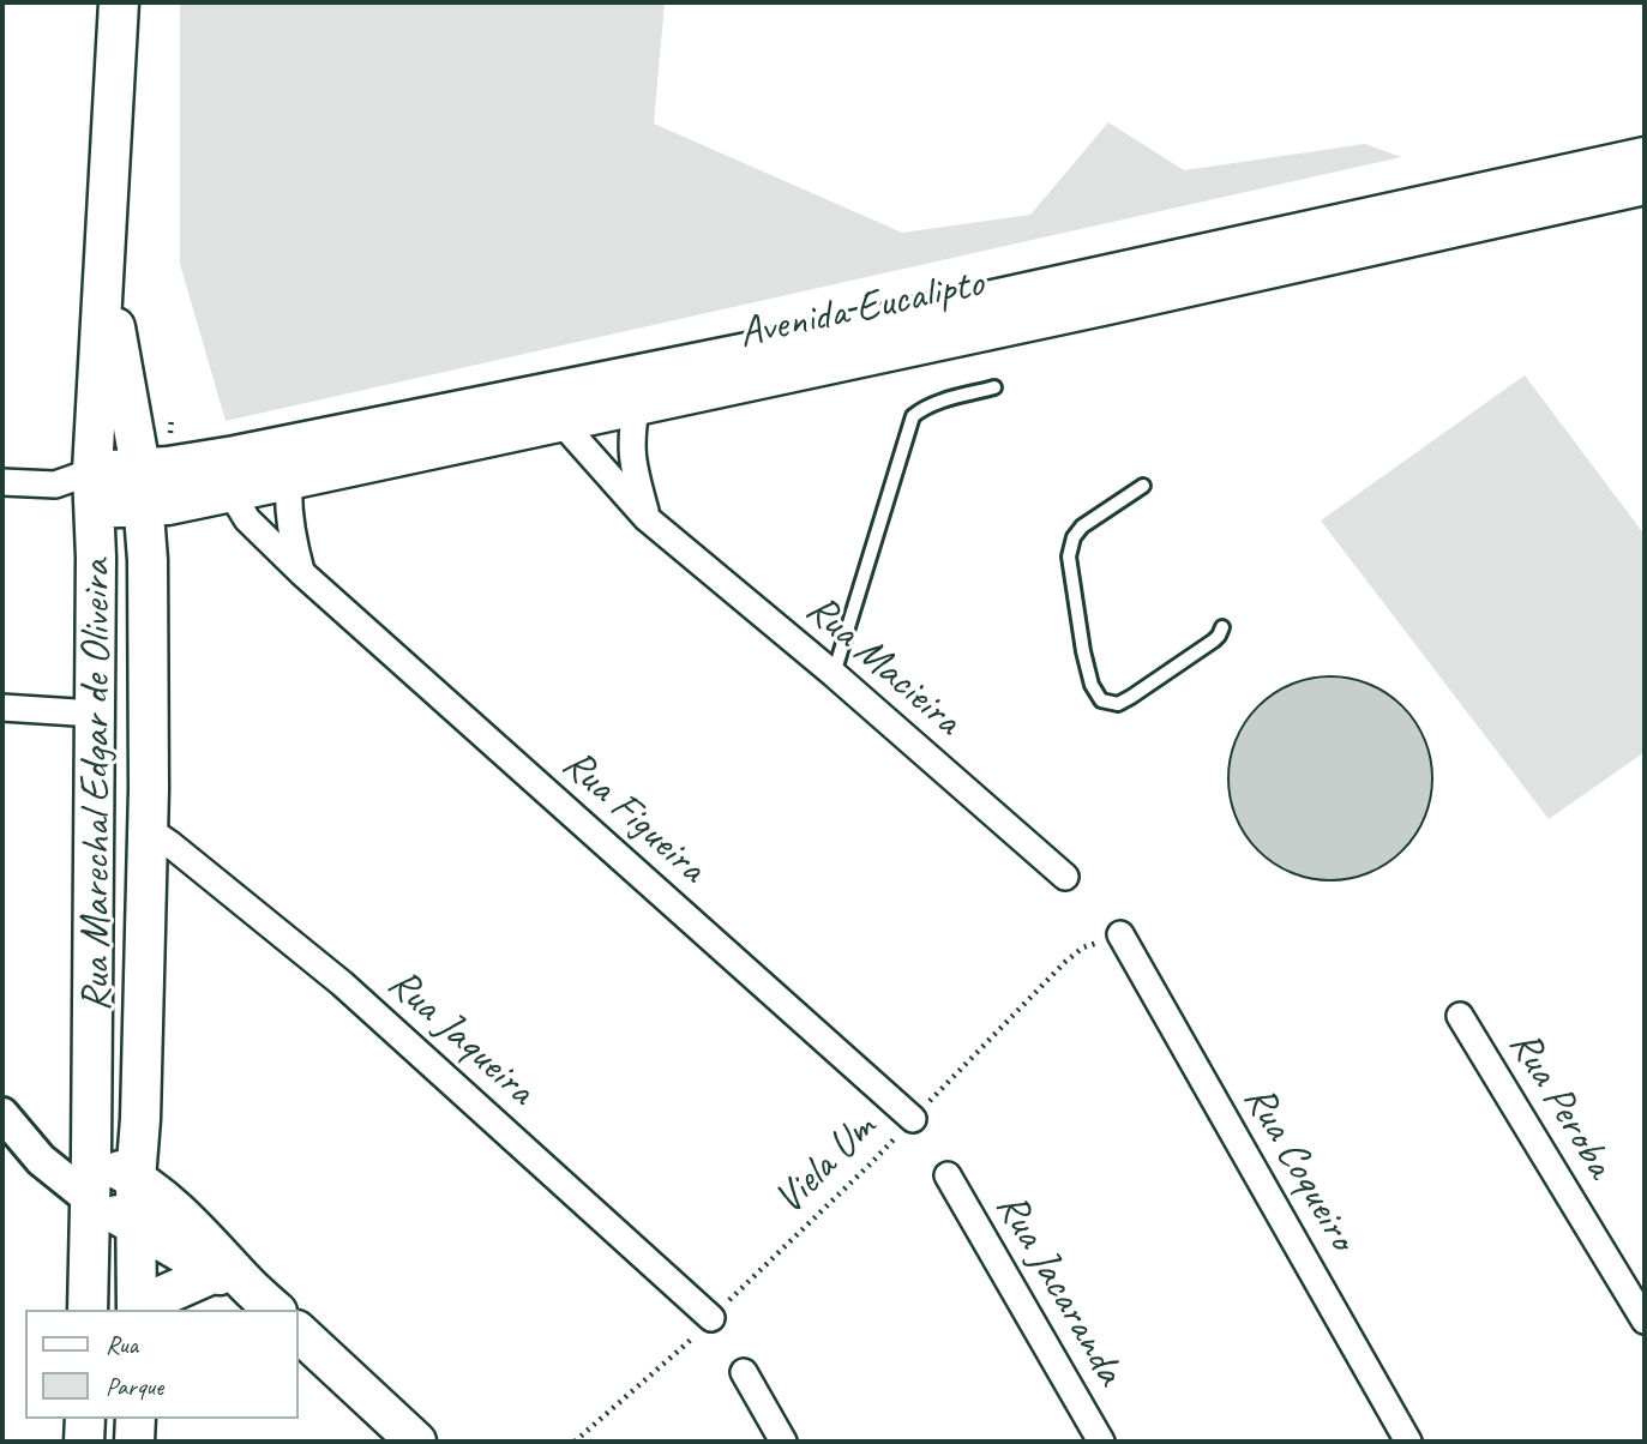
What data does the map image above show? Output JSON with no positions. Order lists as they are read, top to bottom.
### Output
{
  "streets": {
    "main road": ["Avenida Eucalipto", "Rua Marechal Edgar de Oliveira"],
    "street": [
      "Rua Macieira",
      "Rua Figueira",
      "Rua Jaqueira",
      "Rua Peroba",
      "Rua Coqueiro",
      "Rua Jacaranda"
    ],
    "path": ["Viela Um"]
  },
  "crossings": [
    ["Avenida Eucalipto", "Rua Macieira"],
    ["Avenida Eucalipto", "Rua Marechal Edgar de Oliveira"],
    ["Avenida Eucalipto", "Rua Figueira"],
    ["Rua Marechal Edgar de Oliveira", "Rua Jaqueira"],
    ["Rua Figueira", "Viela Um"],
    ["Rua Jaqueira", "Viela Um"],
    ["Viela Um", "Rua Coqueiro"]
  ],
  "legend": ["Rua", "Parque"]
}
